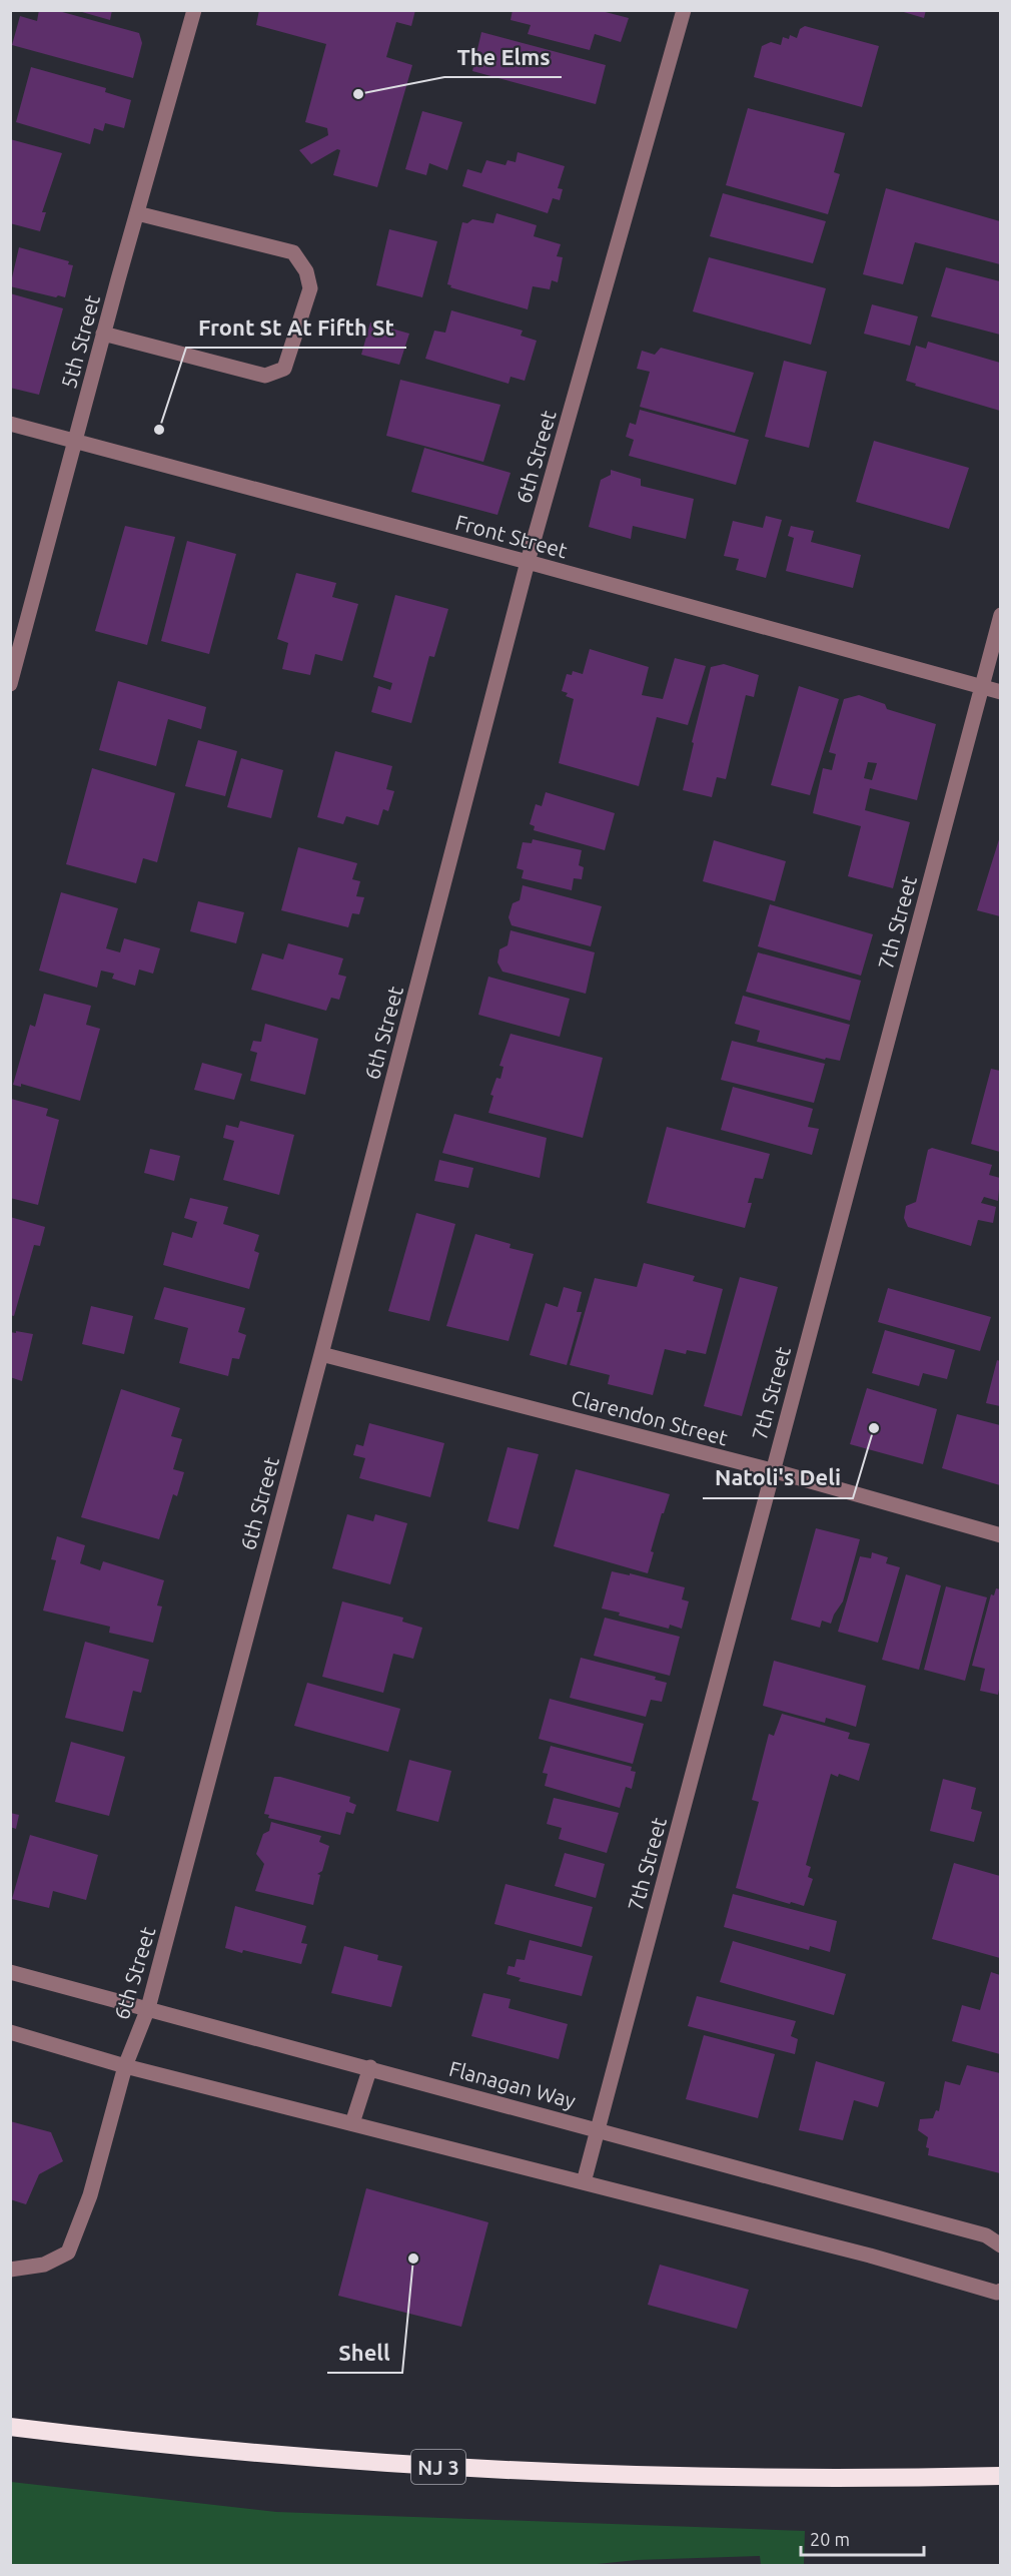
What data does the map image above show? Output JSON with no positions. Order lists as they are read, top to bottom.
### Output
{
  "streets": {
    "highway": ["NJ 3"],
    "street": [
      "5th Street",
      "6th Street",
      "Front Street",
      "7th Street",
      "Clarendon Street",
      "Flanagan Way"
    ]
  },
  "crossings": [
    ["5th Street", "Front Street"],
    ["6th Street", "Front Street"],
    ["6th Street", "Clarendon Street"],
    ["6th Street", "Flanagan Way"],
    ["Front Street", "7th Street"],
    ["7th Street", "Clarendon Street"],
    ["7th Street", "Flanagan Way"]
  ],
  "places": [
    "The Elms",
    "Front St At Fifth St",
    "Natoli's Deli",
    "Shell"
  ],
  "scale_bar": "20 m"
}
